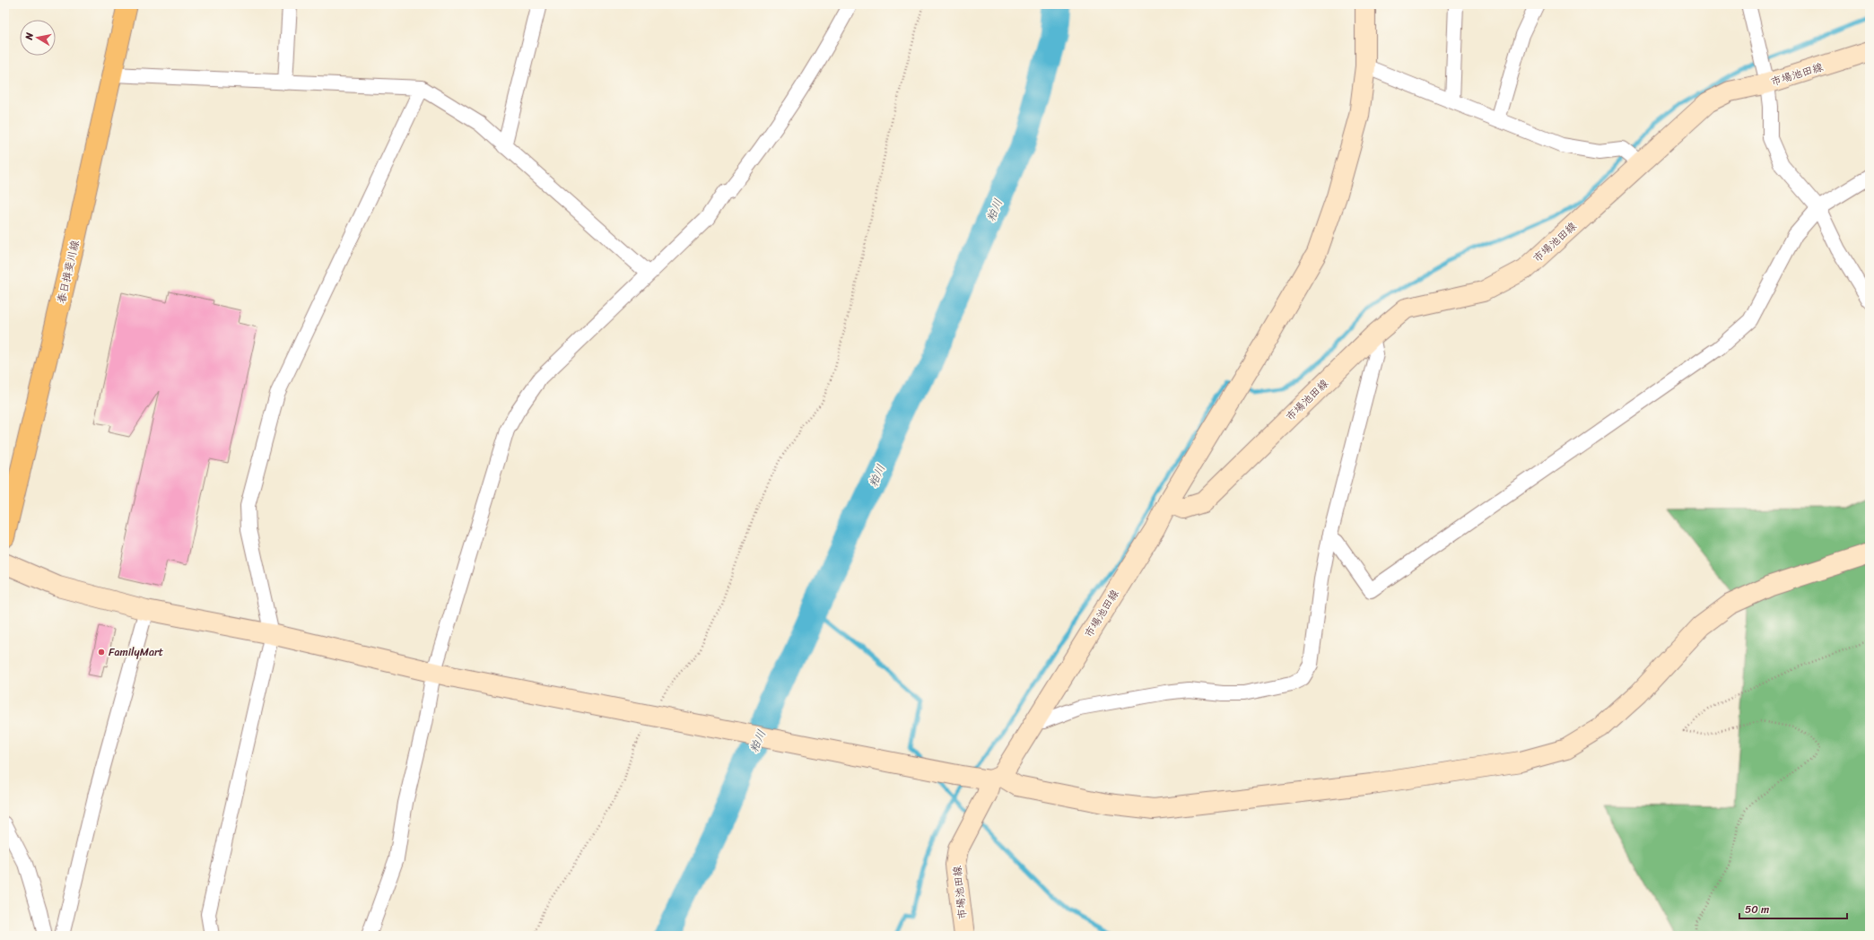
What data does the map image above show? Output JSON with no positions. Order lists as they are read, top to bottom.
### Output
{
  "streets": {
    "main road": ["春日揖斐川線"],
    "street": ["市場池田線"]
  },
  "water": ["粕川"],
  "places": ["FamilyMart"],
  "scale_bar": "50 m",
  "north": "left"
}
